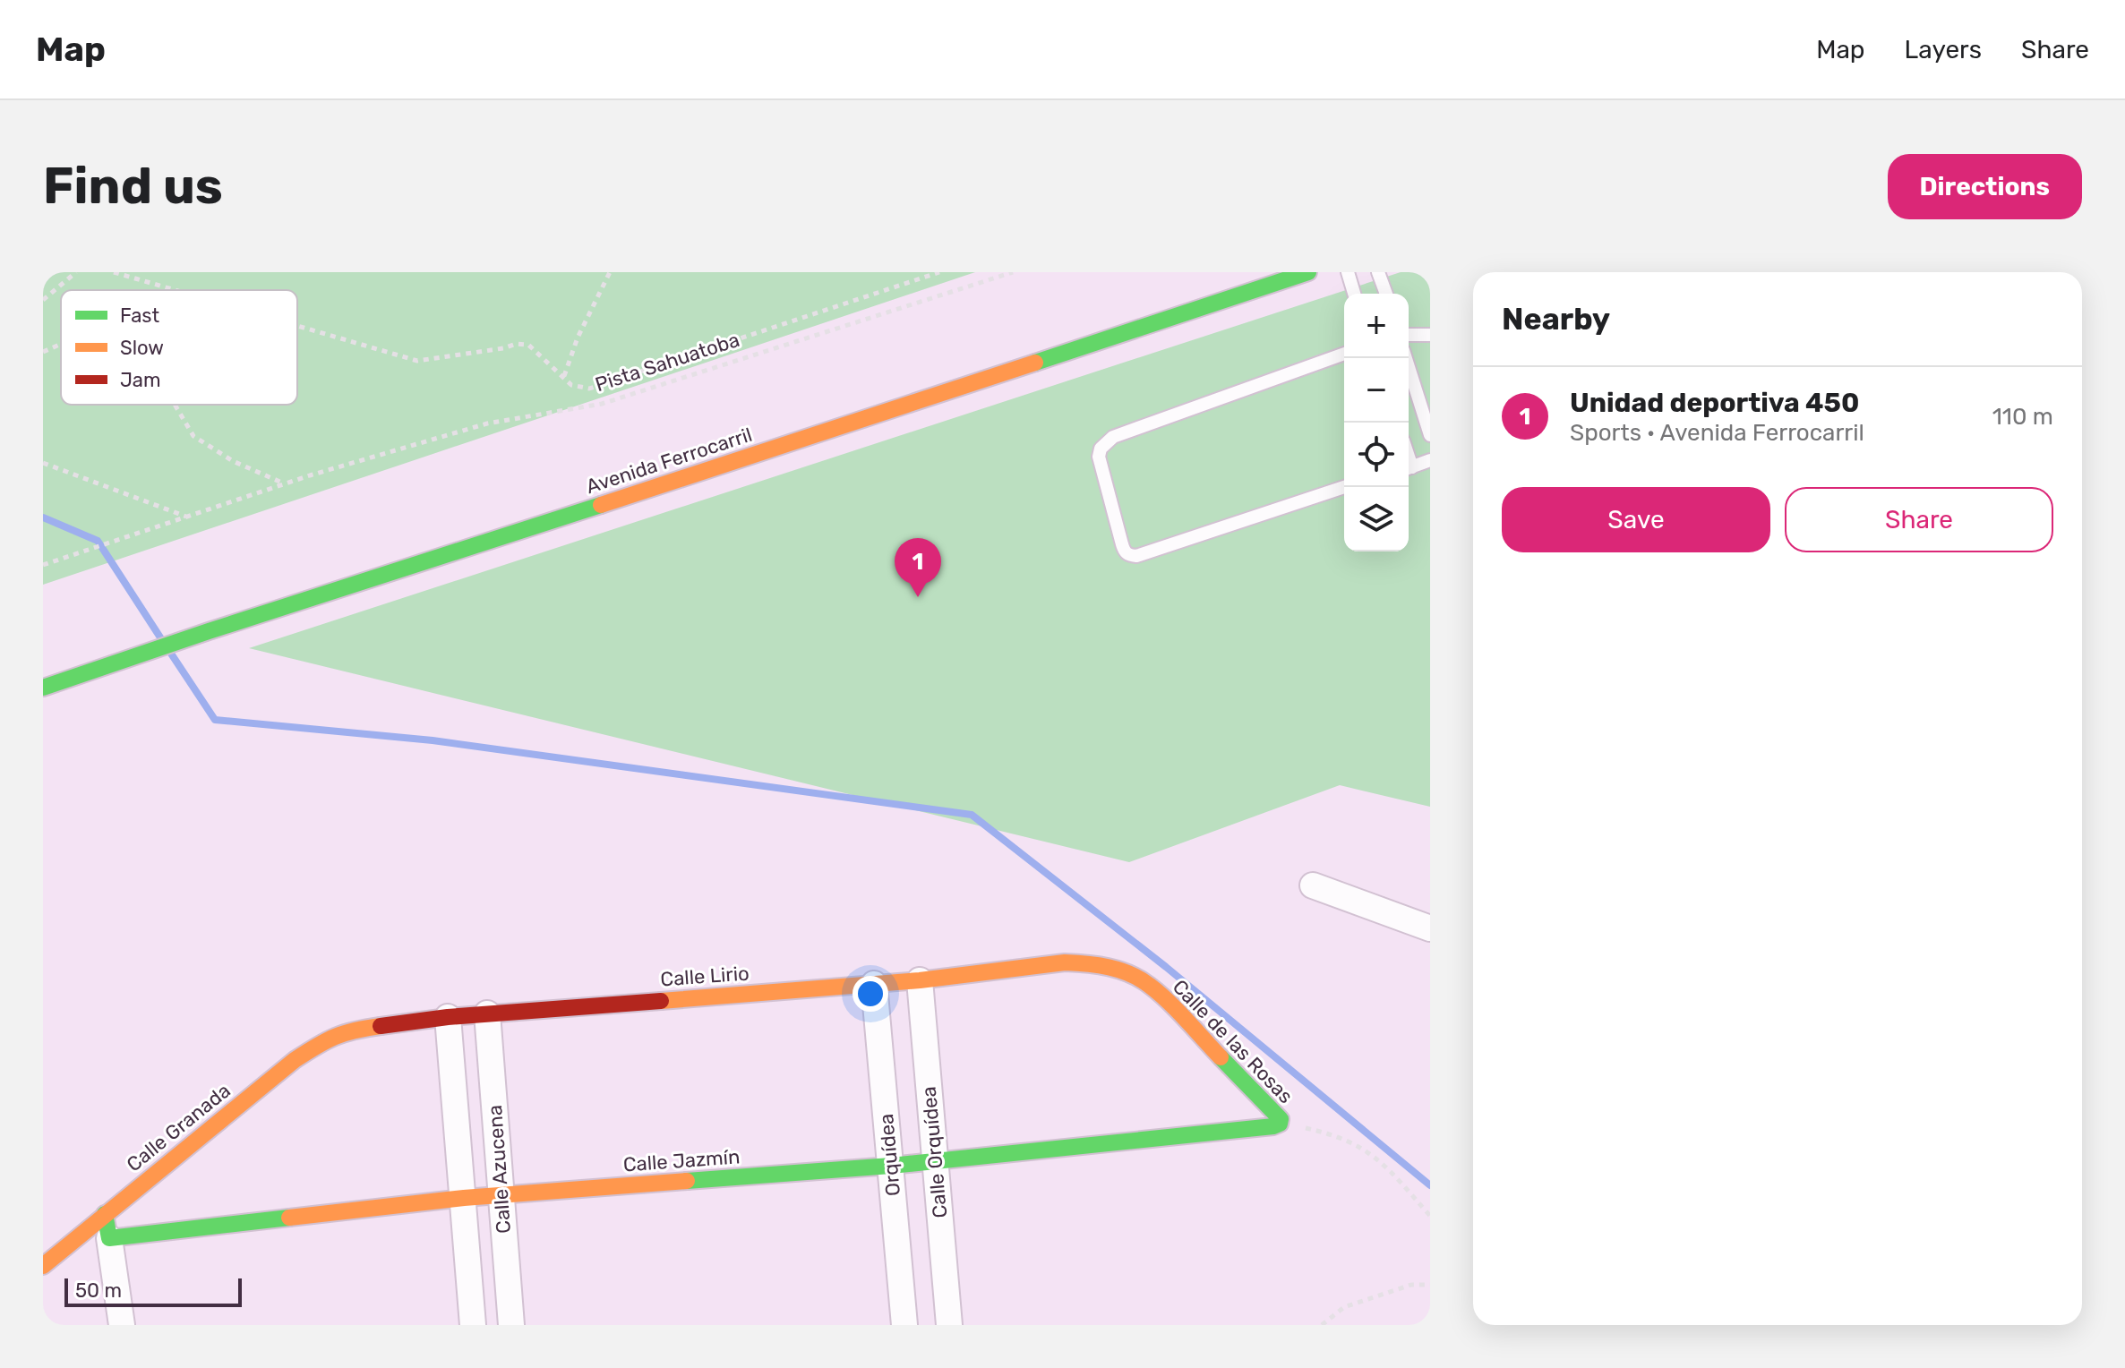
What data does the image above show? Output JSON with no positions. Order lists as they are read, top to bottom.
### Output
{
  "streets": {
    "street": [
      "Avenida Ferrocarril",
      "Calle Lirio",
      "Calle de las Rosas",
      "Calle Granada",
      "Calle Orquídea",
      "Orquídea",
      "Calle Jazmín",
      "Calle Azucena"
    ],
    "path": ["Pista Sahuatoba"]
  },
  "crossings": [
    ["Calle Lirio", "Calle de las Rosas"],
    ["Calle Lirio", "Calle Granada"],
    ["Calle Lirio", "Calle Orquídea"],
    ["Calle Lirio", "Orquídea"],
    ["Calle Lirio", "Calle Azucena"],
    ["Calle de las Rosas", "Calle Jazmín"],
    ["Calle Granada", "Calle Jazmín"],
    ["Calle Orquídea", "Calle Jazmín"],
    ["Orquídea", "Calle Jazmín"],
    ["Calle Jazmín", "Calle Azucena"]
  ],
  "legend": ["Fast", "Slow", "Jam"],
  "scale_bar": "50 m",
  "page": {
    "header": "Map",
    "nav": ["Map", "Layers", "Share"],
    "buttons": [
      "Directions",
      ["Save", "Share"]
    ],
    "title": "Find us",
    "heading": "Nearby",
    "map_buttons": ["+", "−"],
    "list": [
      {
        "mark": "1",
        "name": "Unidad deportiva 450",
        "note": "Sports · Avenida Ferrocarril",
        "value": "110 m"
      }
    ],
    "pins": "1",
    "scale": "50 m"
  }
}
